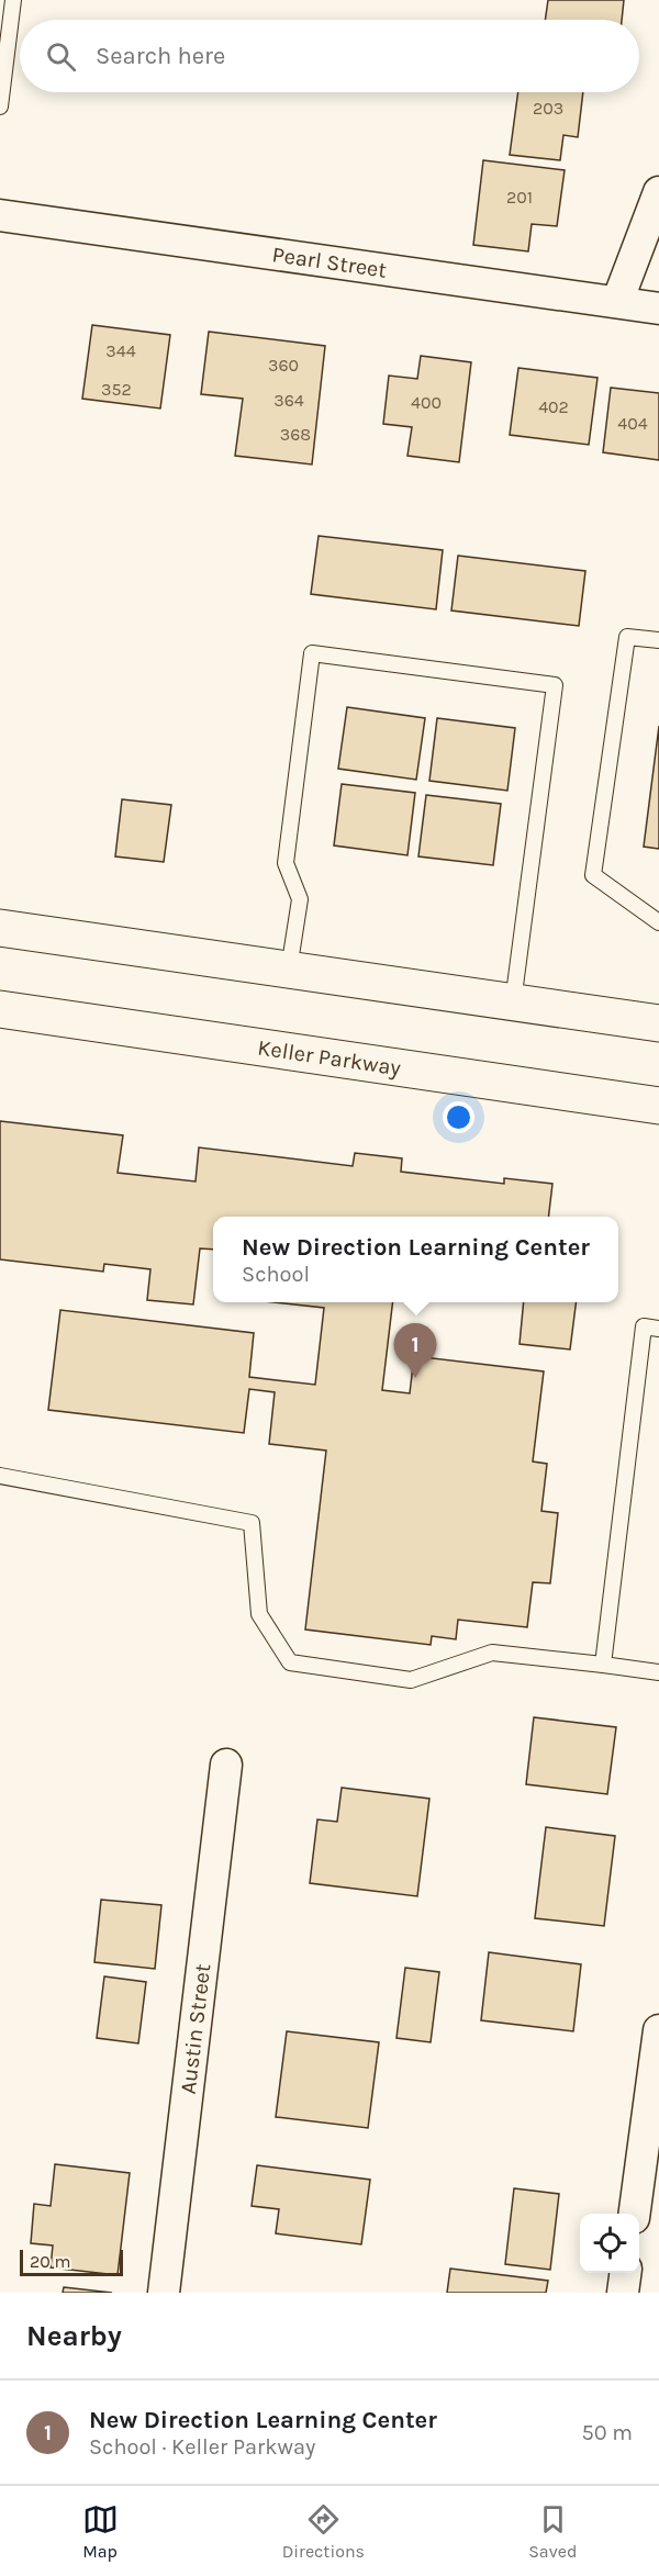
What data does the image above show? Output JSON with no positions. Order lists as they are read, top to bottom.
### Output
{
  "streets": {
    "main road": ["Keller Parkway"],
    "street": ["Pearl Street", "Austin Street"]
  },
  "house_numbers": [
    "203",
    "201",
    "344",
    "360",
    "352",
    "364",
    "400",
    "402",
    "404",
    "368"
  ],
  "scale_bar": "20 m",
  "page": {
    "search": "Search here",
    "popup": ["New Direction Learning Center", "School"],
    "pins": "1",
    "scale": "20 m",
    "heading": "Nearby",
    "list": [
      {
        "mark": "1",
        "name": "New Direction Learning Center",
        "note": "School · Keller Parkway",
        "value": "50 m"
      }
    ],
    "nav": ["Map", "Directions", "Saved"]
  }
}
